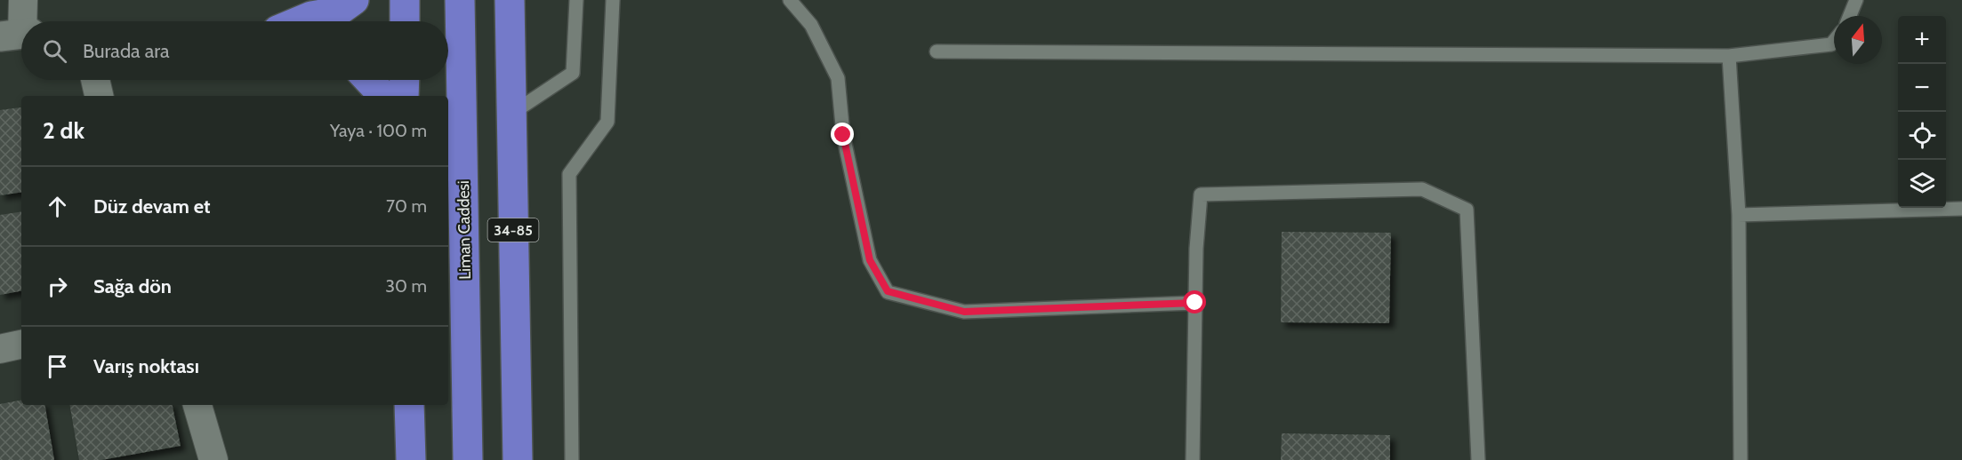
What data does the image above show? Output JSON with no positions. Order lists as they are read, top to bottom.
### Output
{
  "streets": {
    "highway": ["Liman Caddesi", "34-85"]
  },
  "north": "top",
  "page": {
    "map_buttons": ["+", "−"],
    "search": "Burada ara",
    "heading": ["2 dk", "Yaya · 100 m"],
    "list": [
      ["Düz devam et", "70 m"],
      ["Sağa dön", "30 m"],
      "Varış noktası"
    ]
  }
}
